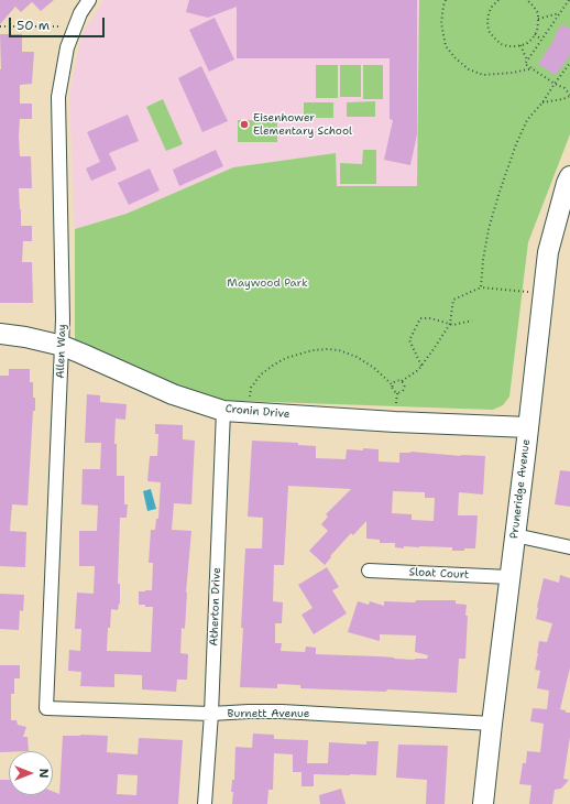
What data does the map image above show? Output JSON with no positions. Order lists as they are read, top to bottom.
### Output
{
  "streets": {
    "main road": ["Cronin Drive", "Pruneridge Avenue"],
    "street": [
      "Allen Way",
      "Sloat Court",
      "Atherton Drive",
      "Burnett Avenue"
    ]
  },
  "crossings": [
    ["Allen Way", "Cronin Drive"],
    ["Allen Way", "Burnett Avenue"],
    ["Cronin Drive", "Pruneridge Avenue"],
    ["Cronin Drive", "Atherton Drive"],
    ["Pruneridge Avenue", "Sloat Court"],
    ["Pruneridge Avenue", "Burnett Avenue"],
    ["Atherton Drive", "Burnett Avenue"]
  ],
  "parks": ["Maywood Park"],
  "places": ["Eisenhower Elementary School"],
  "scale_bar": "50 m",
  "north": "right"
}
